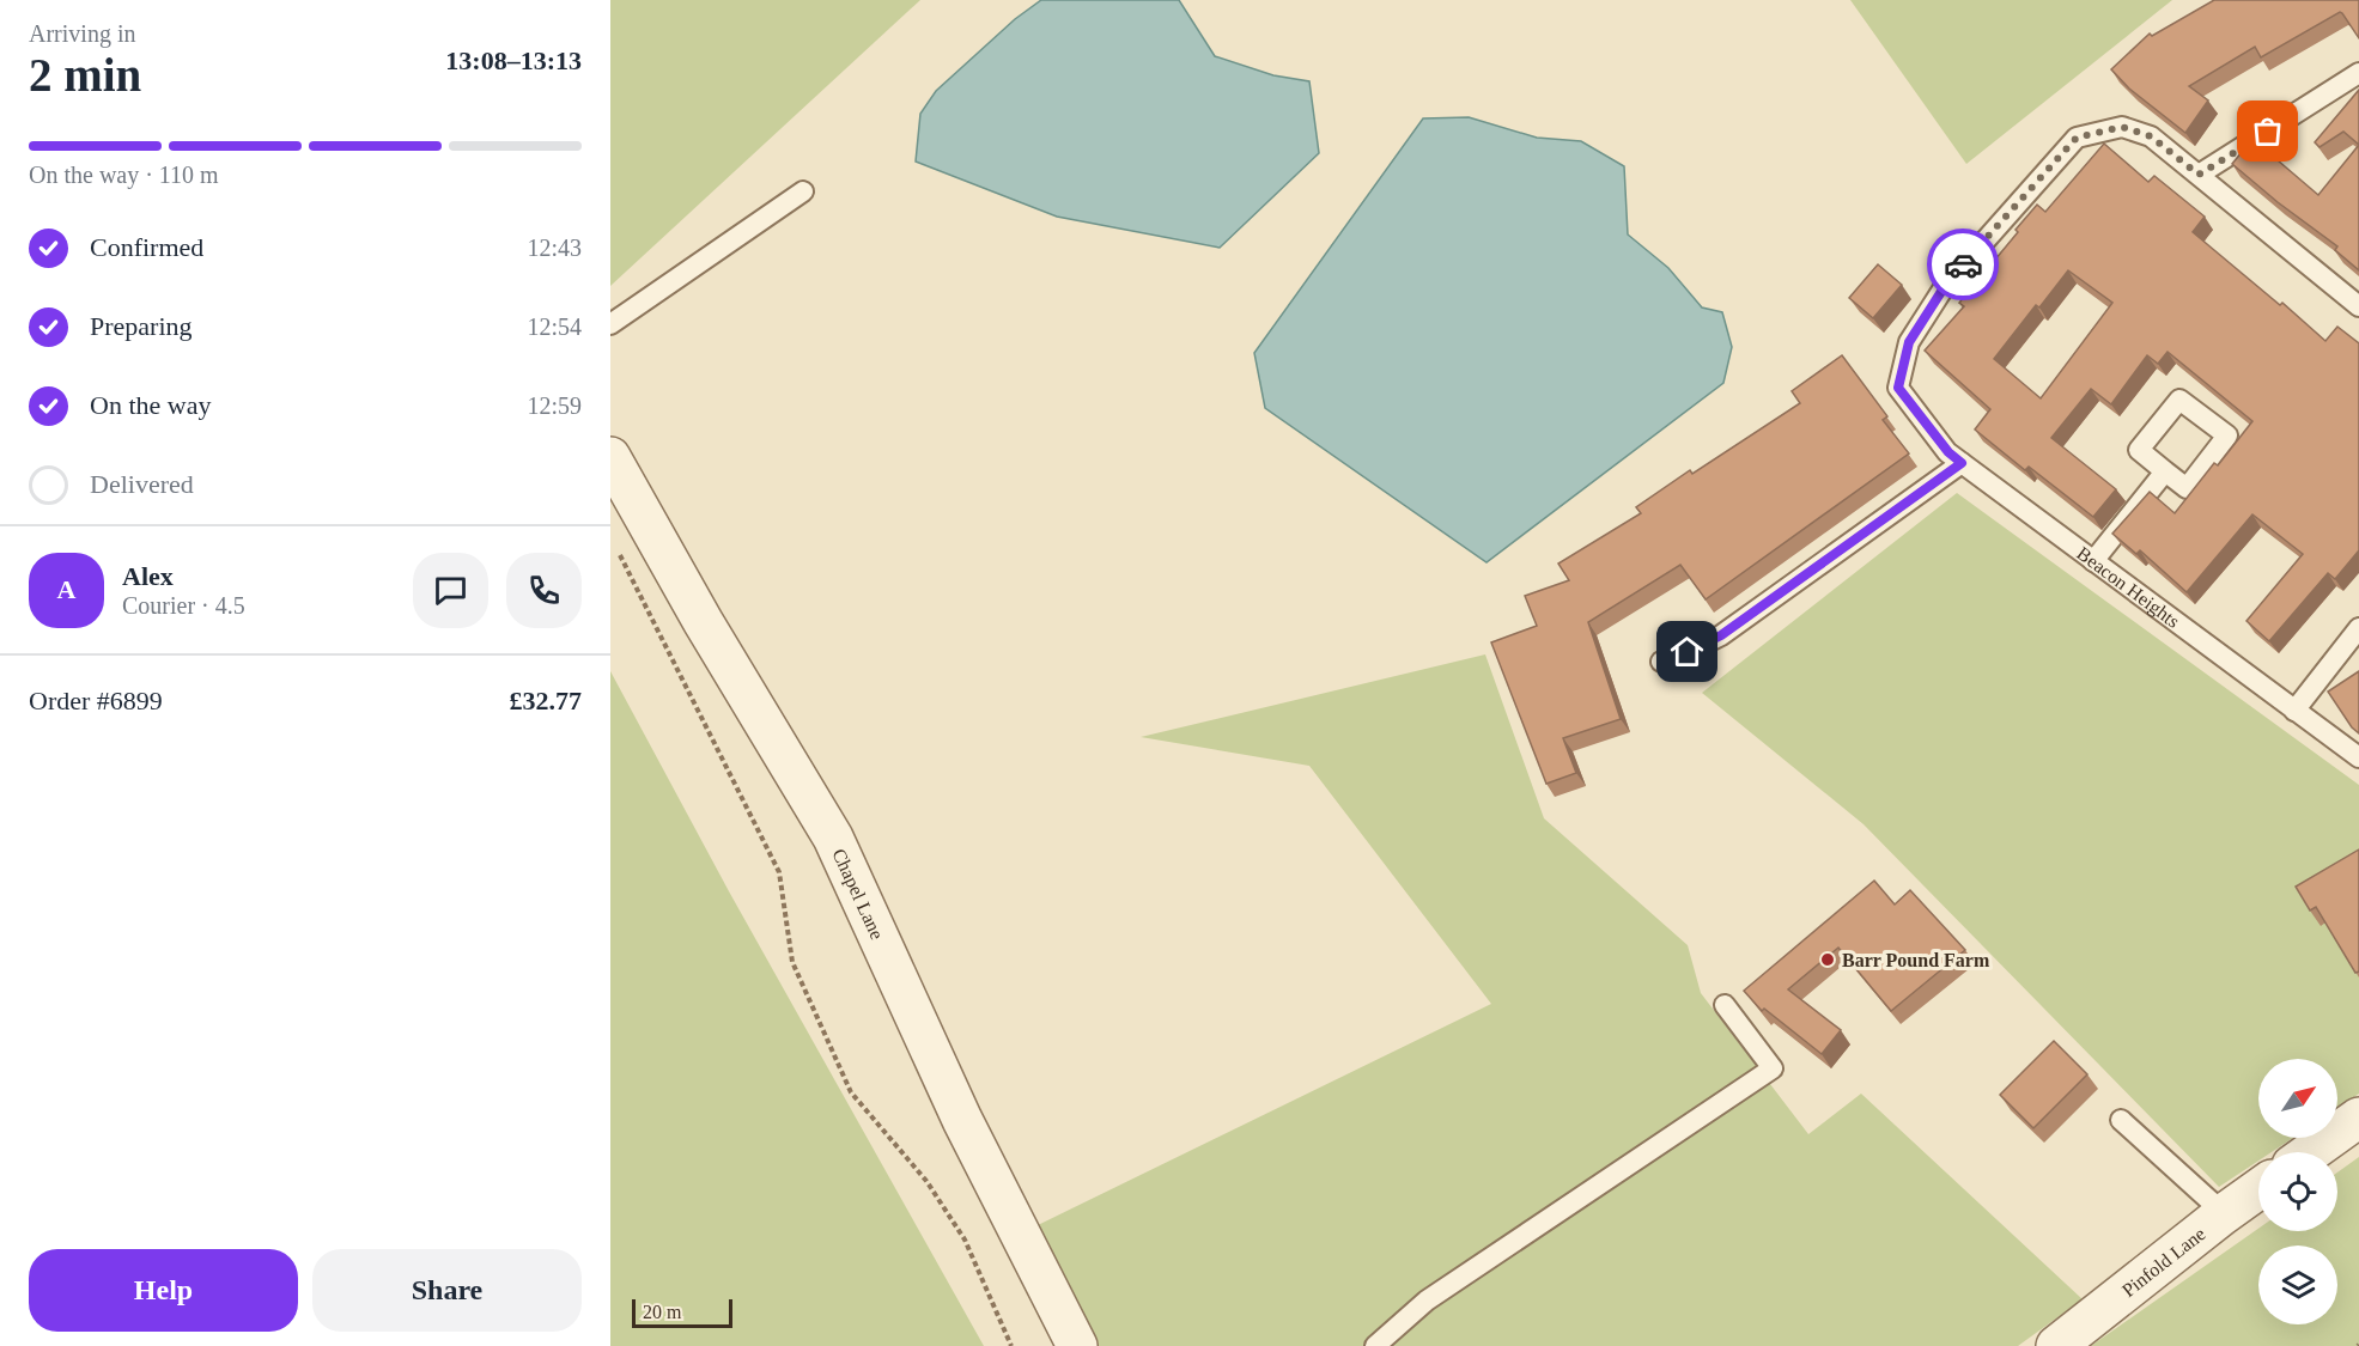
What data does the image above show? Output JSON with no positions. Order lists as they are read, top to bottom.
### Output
{
  "streets": {
    "street": ["Chapel Lane", "Pinfold Lane"],
    "lane": ["Beacon Heights"]
  },
  "places": ["Barr Pound Farm"],
  "scale_bar": "20 m",
  "north": "top right",
  "page": {
    "heading": ["2 min", "Arriving in", "13:08–13:13"],
    "panel": [
      "Alex",
      "Courier · 4.5",
      "Order #6899",
      "£32.77"
    ],
    "bar": "On the way · 110 m",
    "list": [
      ["Confirmed", "12:43"],
      ["Preparing", "12:54"],
      ["On the way", "12:59"],
      "Delivered"
    ],
    "round": "A",
    "buttons": ["Help", "Share"],
    "scale": "20 m"
  }
}
